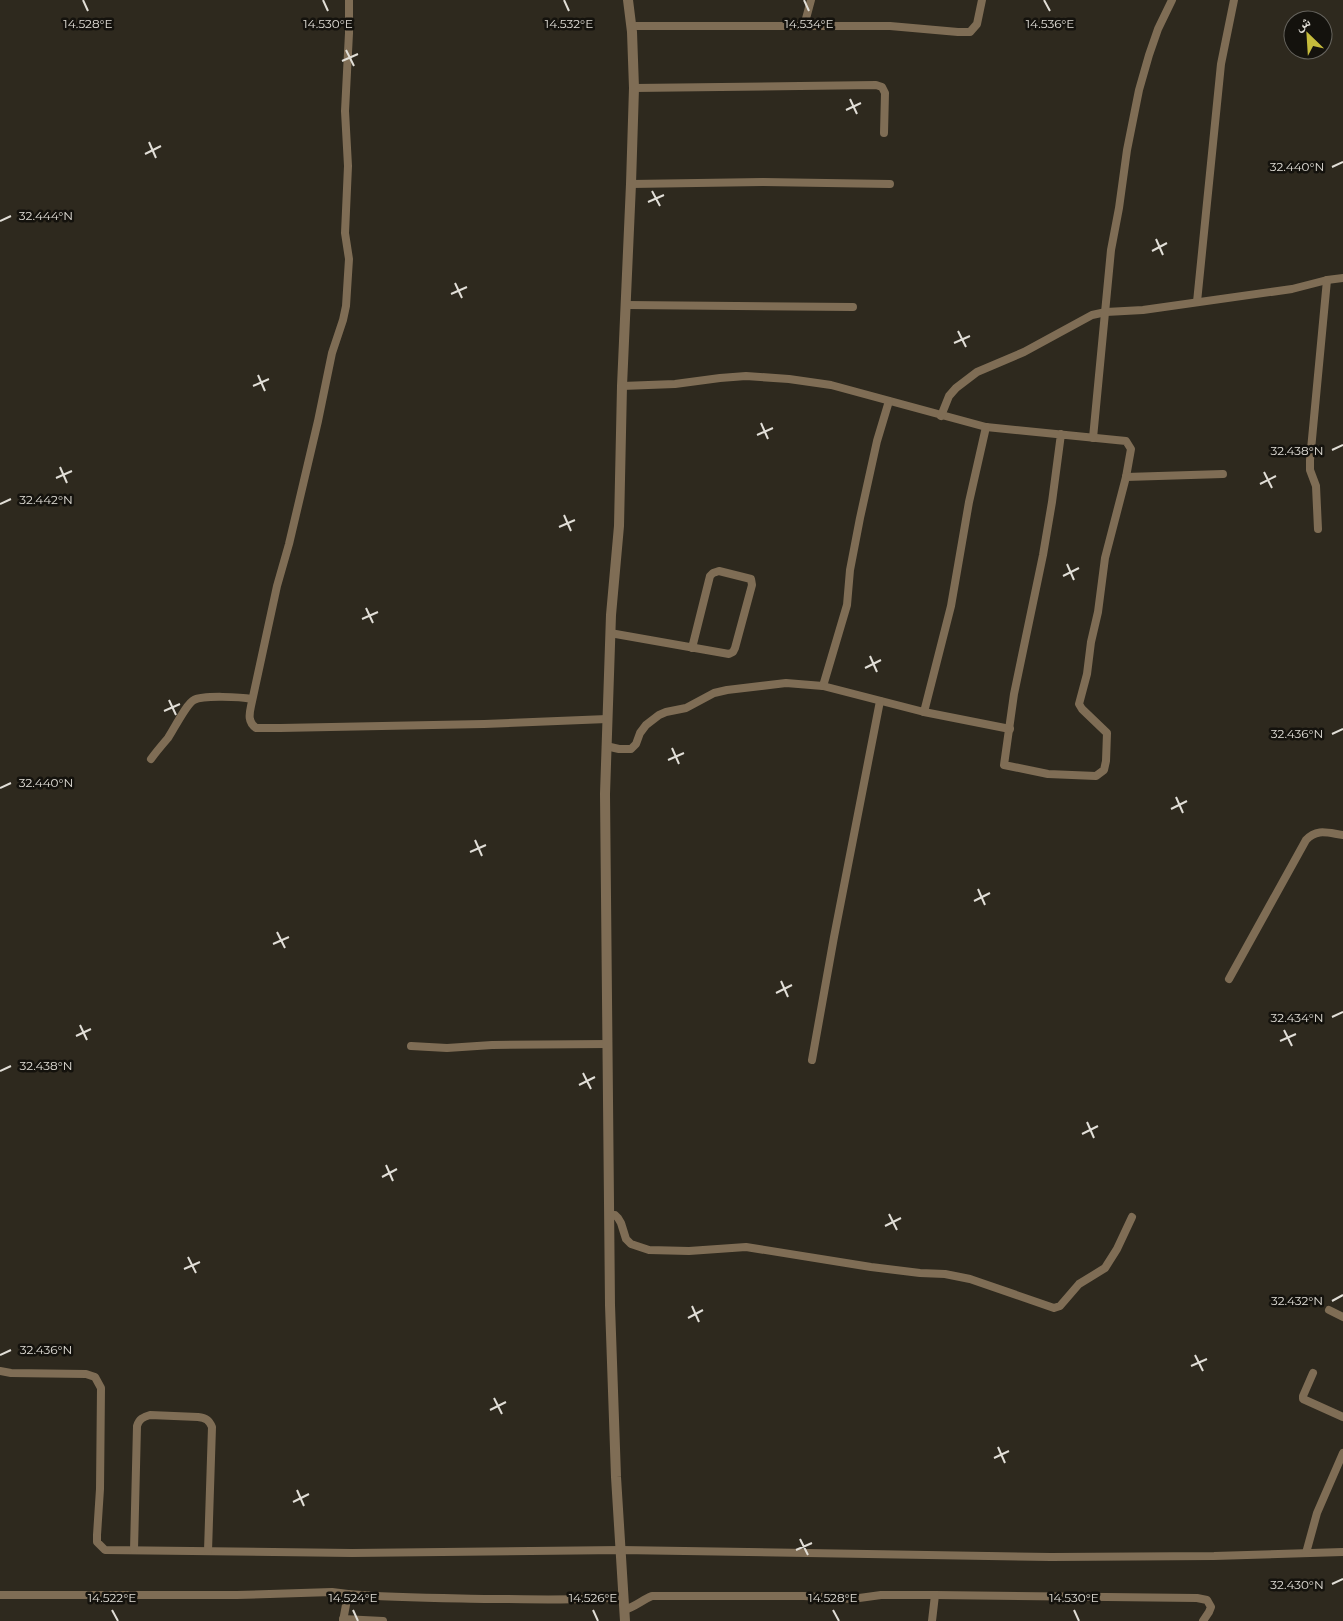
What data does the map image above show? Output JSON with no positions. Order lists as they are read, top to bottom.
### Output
{
  "north": "top left",
  "coordinates": [
    "14.528°E",
    "14.530°E",
    "14.532°E",
    "14.534°E",
    "14.536°E",
    "32.440°N",
    "32.444°N",
    "32.438°N",
    "32.442°N",
    "32.436°N",
    "32.434°N",
    "32.432°N",
    "32.430°N",
    "14.522°E",
    "14.524°E",
    "14.526°E"
  ]
}
